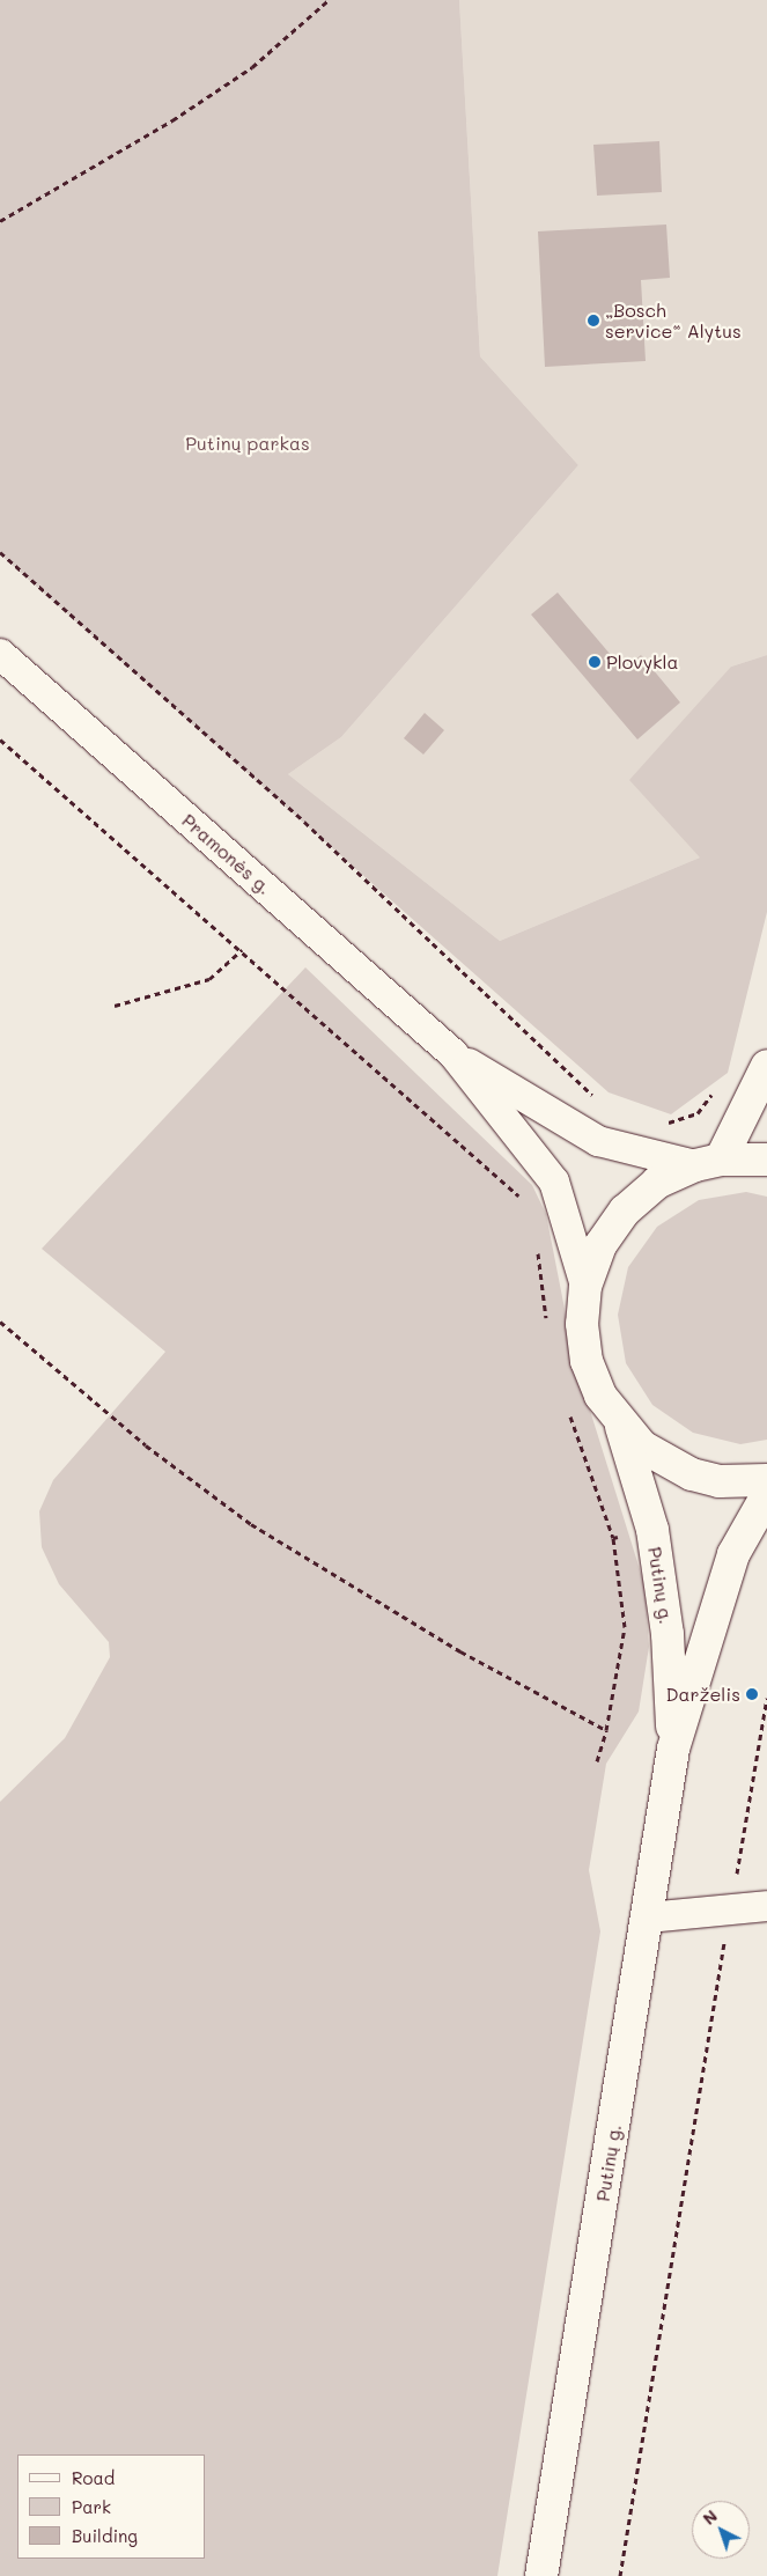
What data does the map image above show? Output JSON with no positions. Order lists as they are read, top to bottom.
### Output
{
  "streets": {
    "main road": ["Putinų g."],
    "street": ["Pramonės g."]
  },
  "parks": ["Putinų parkas"],
  "places": ["„Bosch service“ Alytus", "Plovykla", "Darželis"],
  "legend": ["Road", "Park", "Building"],
  "north": "top left"
}
